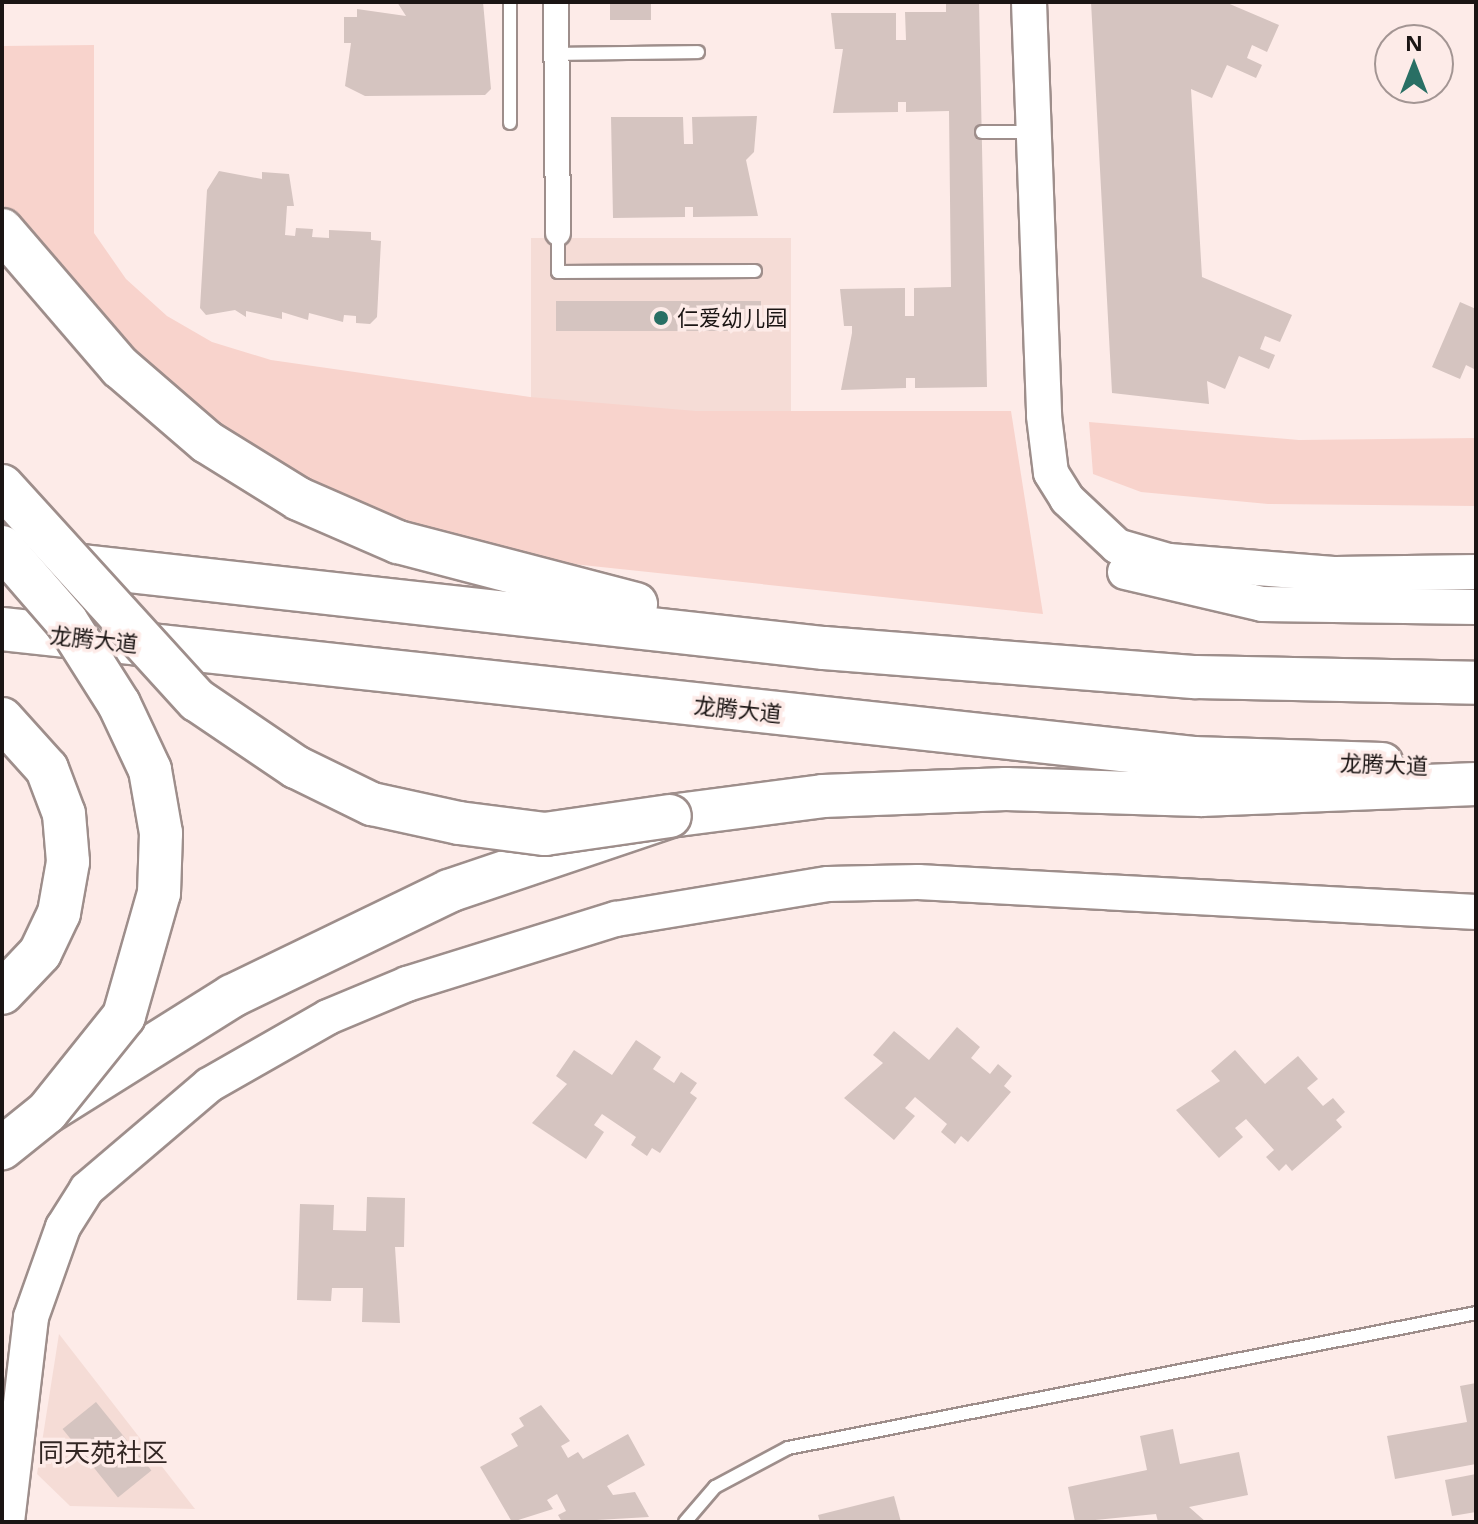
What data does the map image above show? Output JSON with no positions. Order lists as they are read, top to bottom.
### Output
{
  "streets": {
    "highway": ["龙腾大道"]
  },
  "districts": ["同天苑社区"],
  "places": ["仁爱幼儿园"],
  "north": "top"
}
